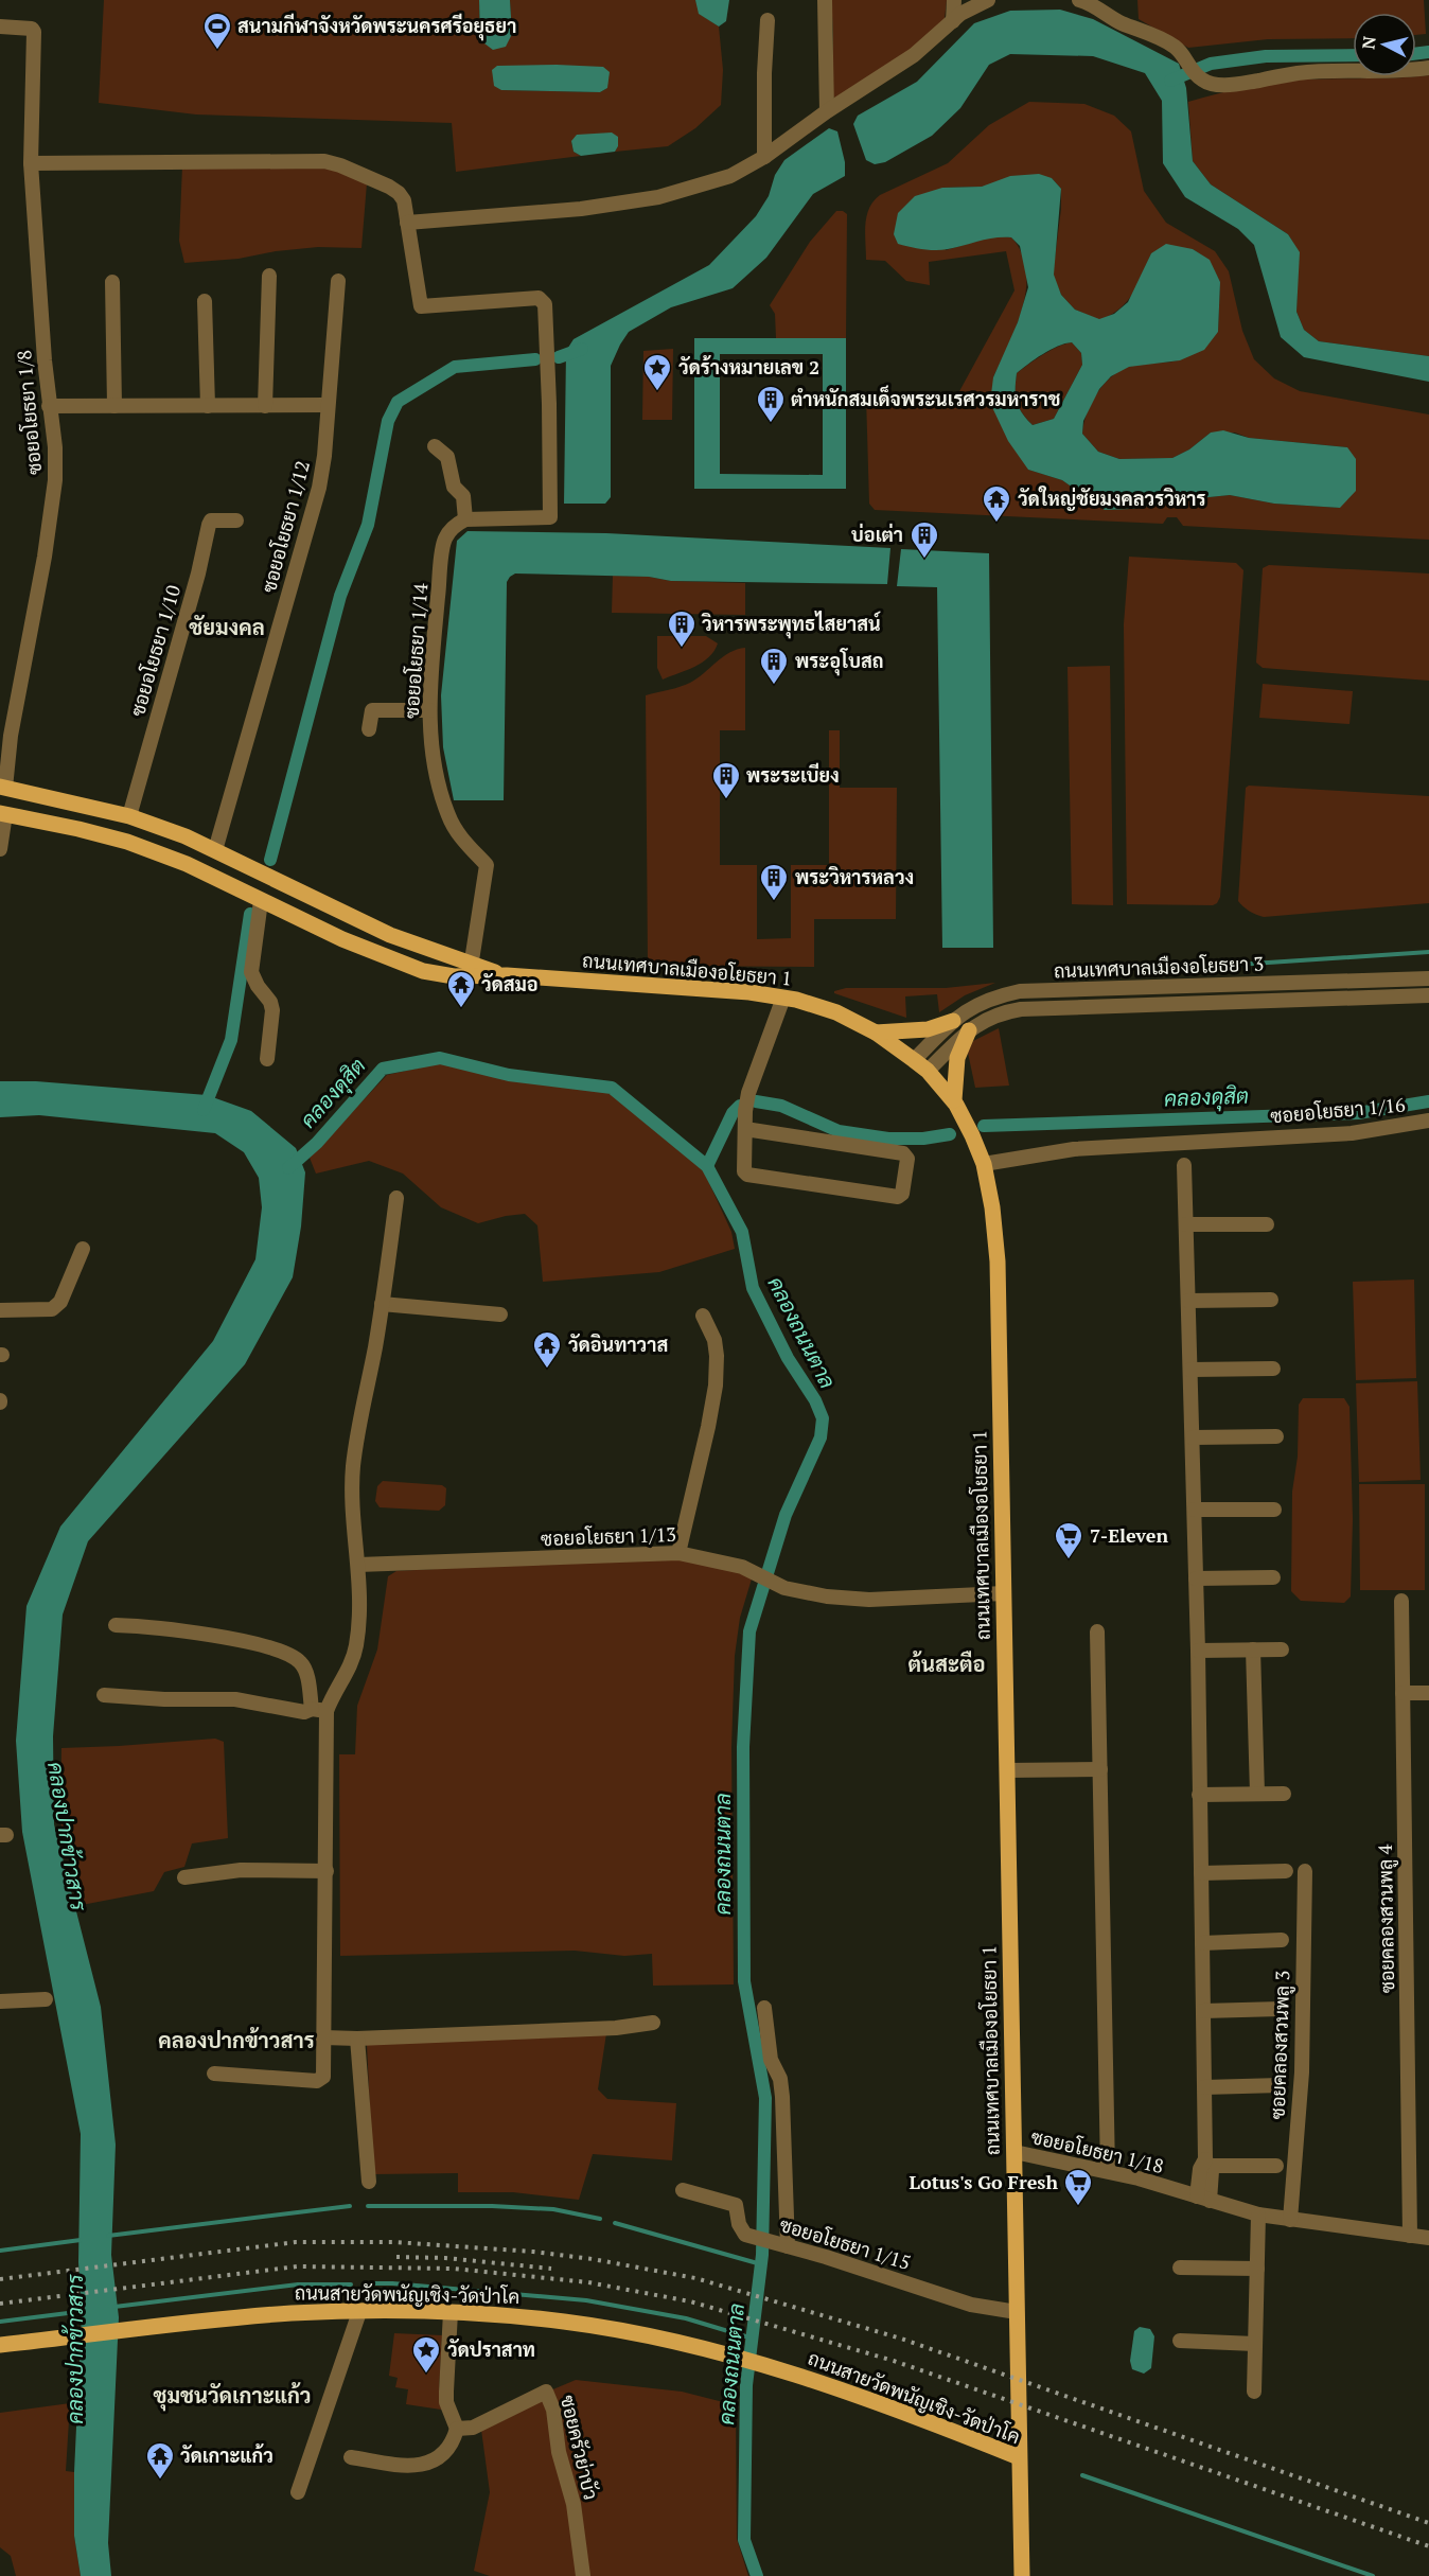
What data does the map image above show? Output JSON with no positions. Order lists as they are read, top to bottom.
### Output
{
  "streets": {
    "main road": ["ถนนเทศบาลเมืองอโยธยา 1", "ถนนสายวัดพนัญเชิง-วัดป่าโค"],
    "street": [
      "ซอยอโยธยา 1/8",
      "ซอยอโยธยา 1/12",
      "ซอยอโยธยา 1/10",
      "ซอยอโยธยา 1/14",
      "ถนนเทศบาลเมืองอโยธยา 3",
      "ซอยอโยธยา 1/16",
      "ซอยอโยธยา 1/13",
      "ซอยคลองสวนพลู 4",
      "ซอยคลองสวนพลู 3",
      "ซอยอโยธยา 1/18",
      "ซอยอโยธยา 1/15",
      "ซอยครัวย่าบัว"
    ]
  },
  "crossings": [
    ["ซอยอโยธยา 1/8", "ถนนเทศบาลเมืองอโยธยา 1"],
    ["ซอยอโยธยา 1/12", "ถนนเทศบาลเมืองอโยธยา 1"],
    ["ซอยอโยธยา 1/10", "ถนนเทศบาลเมืองอโยธยา 1"],
    ["ซอยอโยธยา 1/14", "ถนนเทศบาลเมืองอโยธยา 1"],
    ["ถนนเทศบาลเมืองอโยธยา 3", "ถนนเทศบาลเมืองอโยธยา 1"],
    ["ถนนเทศบาลเมืองอโยธยา 1", "ซอยอโยธยา 1/16"],
    ["ถนนเทศบาลเมืองอโยธยา 1", "ซอยอโยธยา 1/13"],
    ["ถนนเทศบาลเมืองอโยธยา 1", "ซอยอโยธยา 1/18"],
    ["ถนนเทศบาลเมืองอโยธยา 1", "ซอยอโยธยา 1/15"],
    ["ถนนเทศบาลเมืองอโยธยา 1", "ถนนสายวัดพนัญเชิง-วัดป่าโค"],
    ["ซอยคลองสวนพลู 4", "ซอยอโยธยา 1/18"],
    ["ซอยคลองสวนพลู 3", "ซอยอโยธยา 1/18"]
  ],
  "districts": [
    "ชัยมงคล",
    "ต้นสะตือ",
    "คลองปากข้าวสาร",
    "ชุมชนวัดเกาะแก้ว"
  ],
  "water": ["คลองดุสิต", "คลองถนนตาล", "คลองปากข้าวสาร"],
  "places": {
    "sports": ["สนามกีฬาจังหวัดพระนครศรีอยุธยา"],
    "place": ["วัดร้างหมายเลข 2", "วัดปราสาท"],
    "building": [
      "ตำหนักสมเด็จพระนเรศวรมหาราช",
      "บ่อเต่า",
      "วิหารพระพุทธไสยาสน์",
      "พระอุโบสถ",
      "พระระเบียง",
      "พระวิหารหลวง"
    ],
    "temple": [
      "วัดใหญ่ชัยมงคลวรวิหาร",
      "วัดสมอ",
      "วัดอินทาวาส",
      "วัดเกาะแก้ว"
    ],
    "supermarket": ["7-Eleven", "Lotus's Go Fresh"]
  },
  "north": "left"
}
